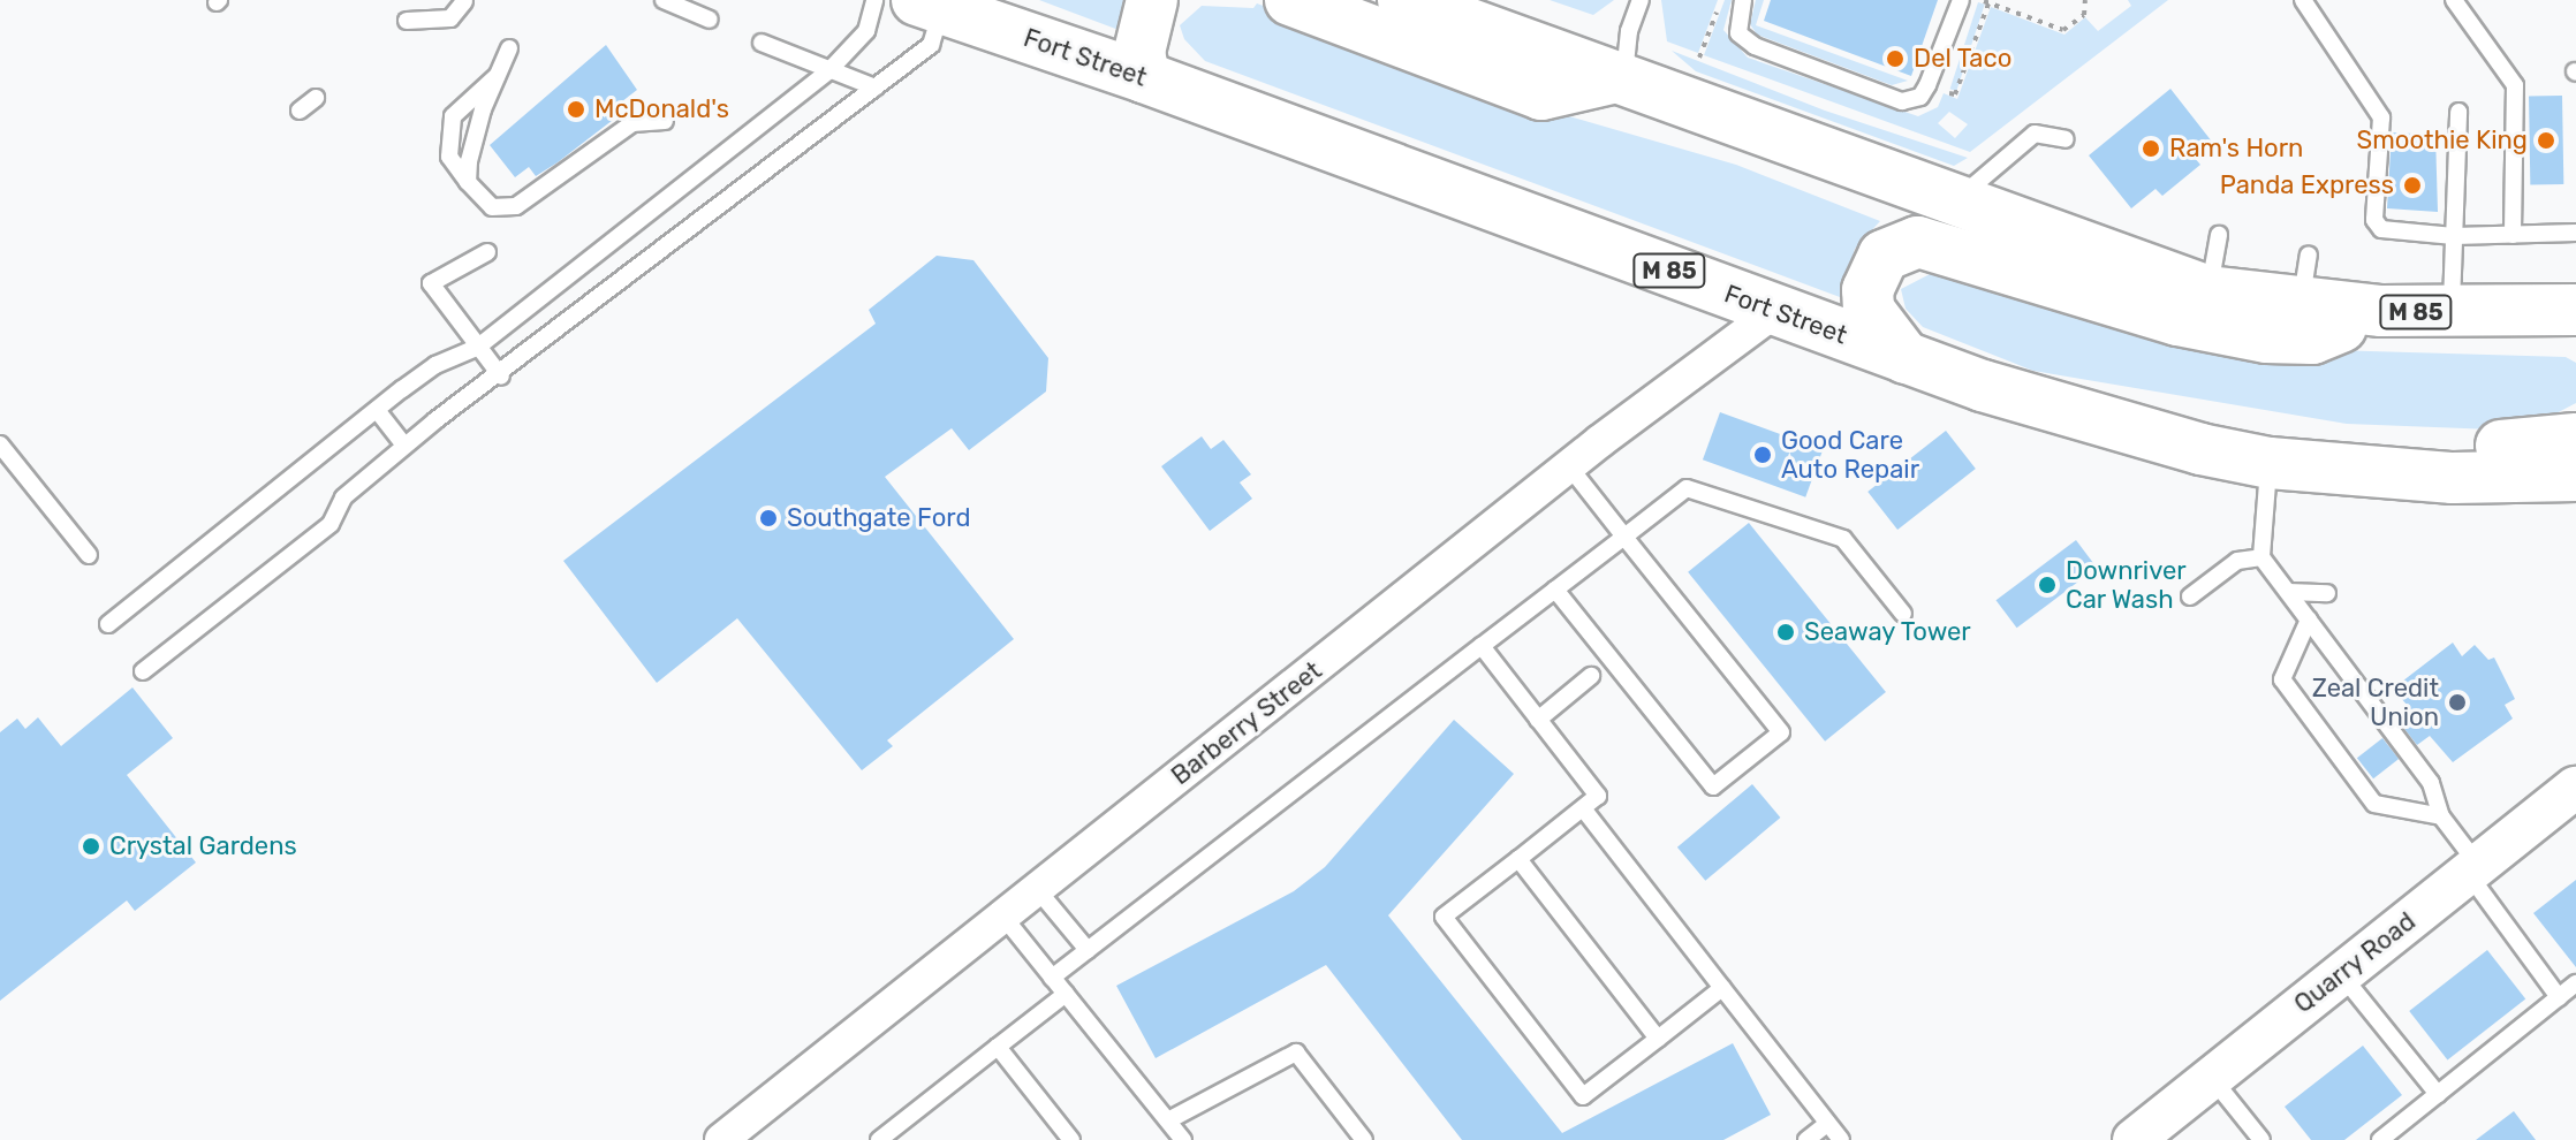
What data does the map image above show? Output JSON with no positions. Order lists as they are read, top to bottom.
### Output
{
  "streets": {
    "main road": ["Fort Street", "M 85"],
    "street": ["Barberry Street", "Quarry Road"]
  },
  "crossings": [
    ["Fort Street", "Barberry Street"]
  ],
  "places": [
    "Del Taco",
    "McDonald's",
    "Smoothie King",
    "Ram's Horn",
    "Panda Express",
    "Good Care Auto Repair",
    "Southgate Ford",
    "Downriver Car Wash",
    "Seaway Tower",
    "Zeal Credit Union",
    "Crystal Gardens"
  ]
}
